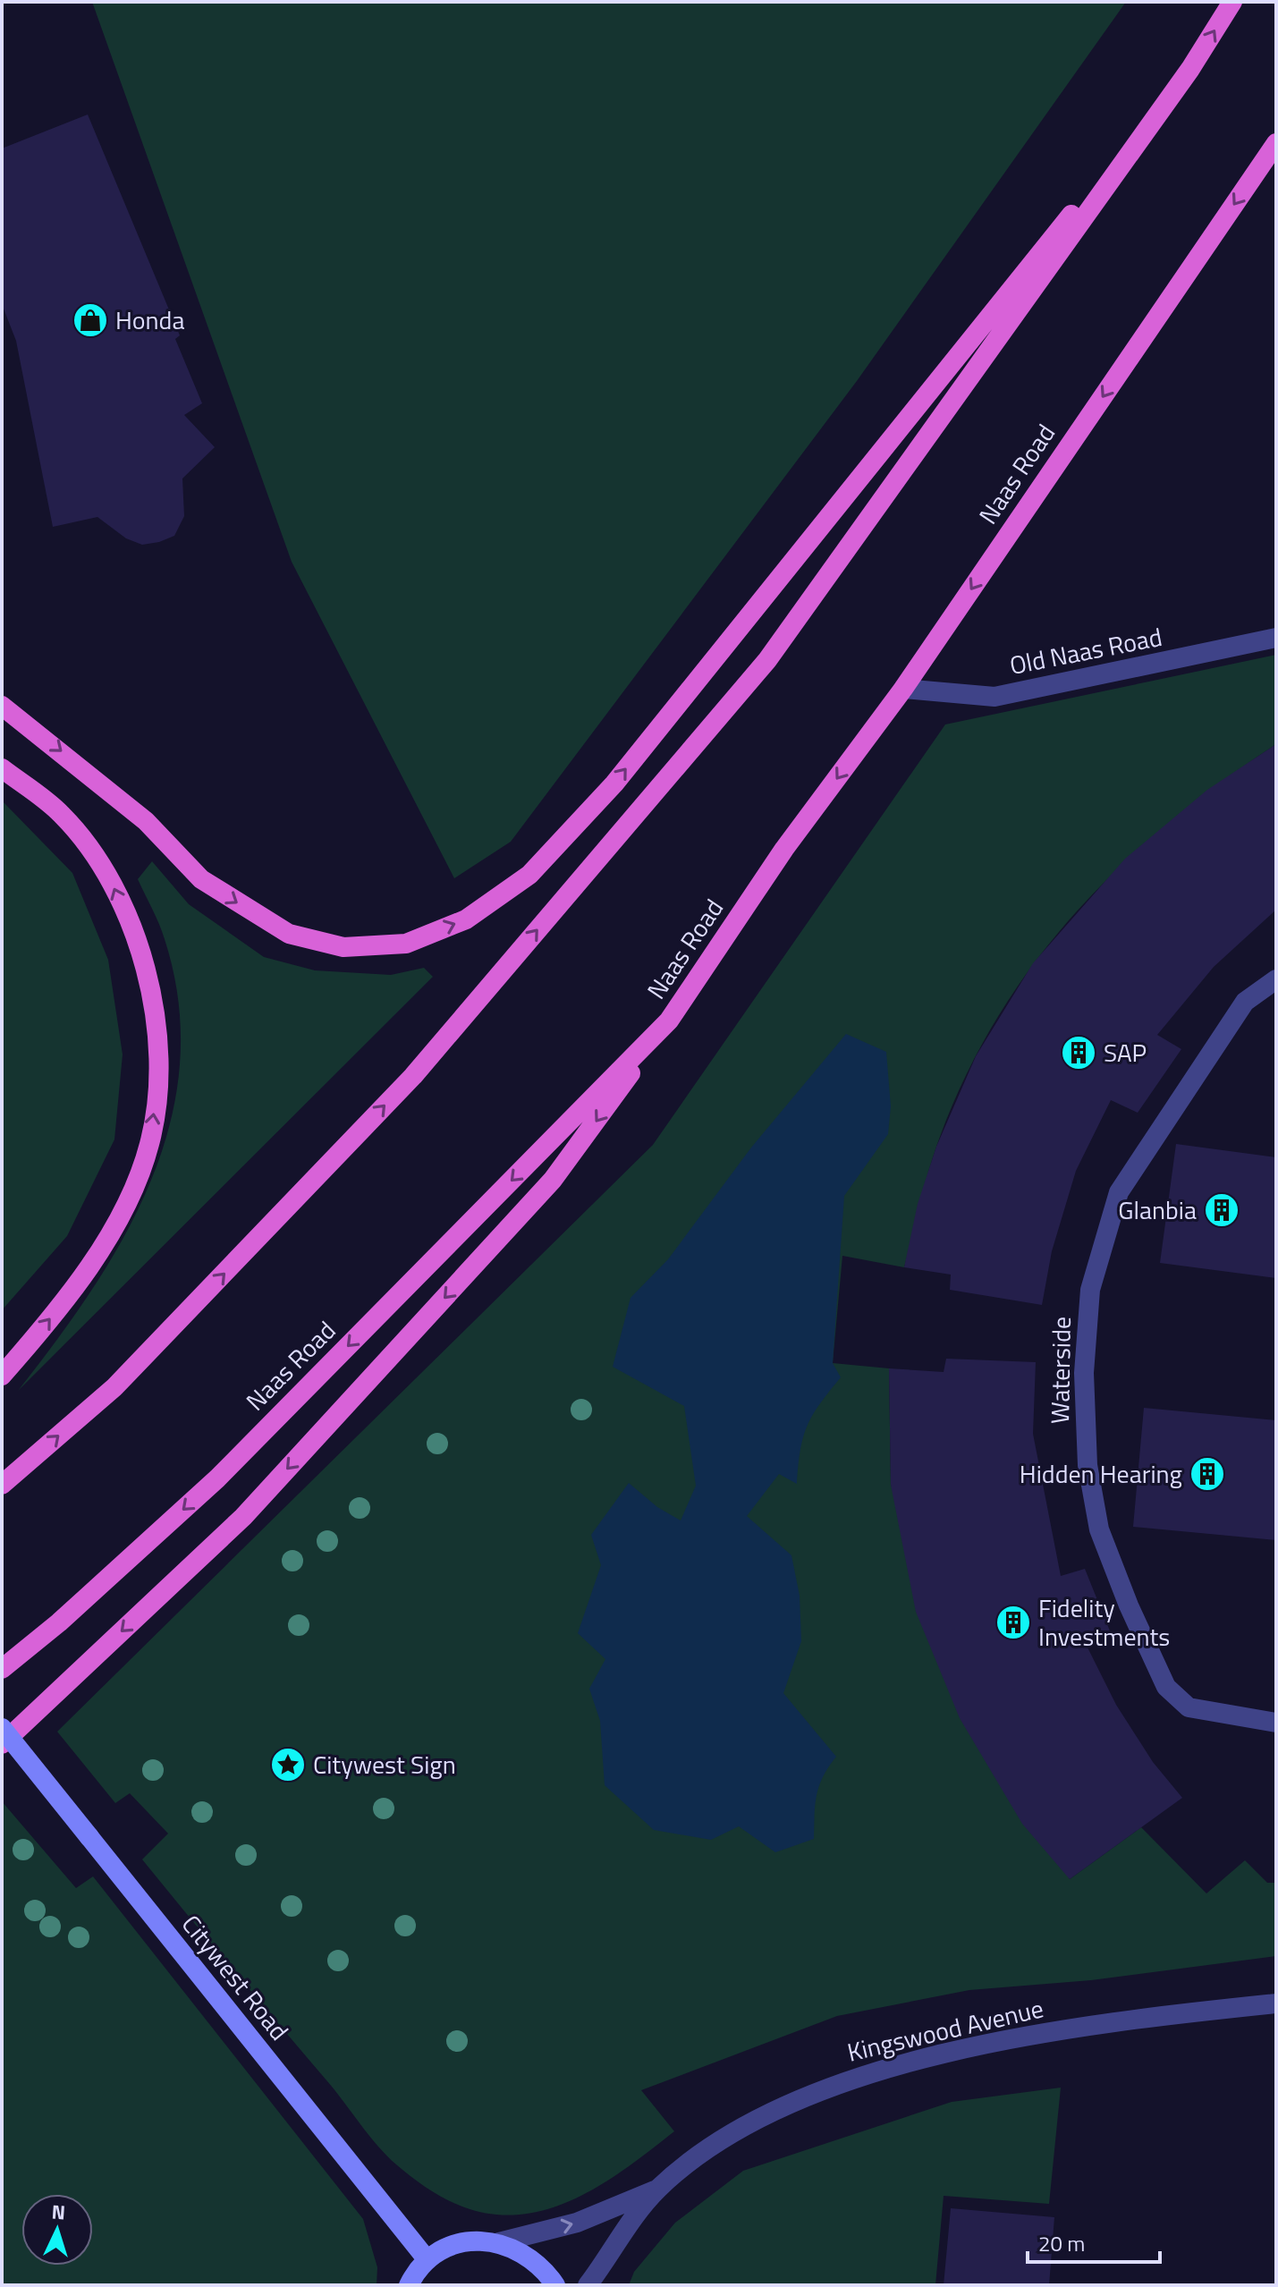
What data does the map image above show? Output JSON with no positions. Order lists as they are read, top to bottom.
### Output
{
  "streets": {
    "highway": ["Naas Road"],
    "main road": ["Citywest Road"],
    "street": ["Old Naas Road", "Waterside", "Kingswood Avenue"]
  },
  "crossings": [
    ["Naas Road", "Old Naas Road"]
  ],
  "places": {
    "shop": ["Honda"],
    "building": [
      "SAP",
      "Glanbia",
      "Hidden Hearing",
      "Fidelity Investments"
    ],
    "place": ["Citywest Sign"]
  },
  "scale_bar": "20 m",
  "north": "top"
}
